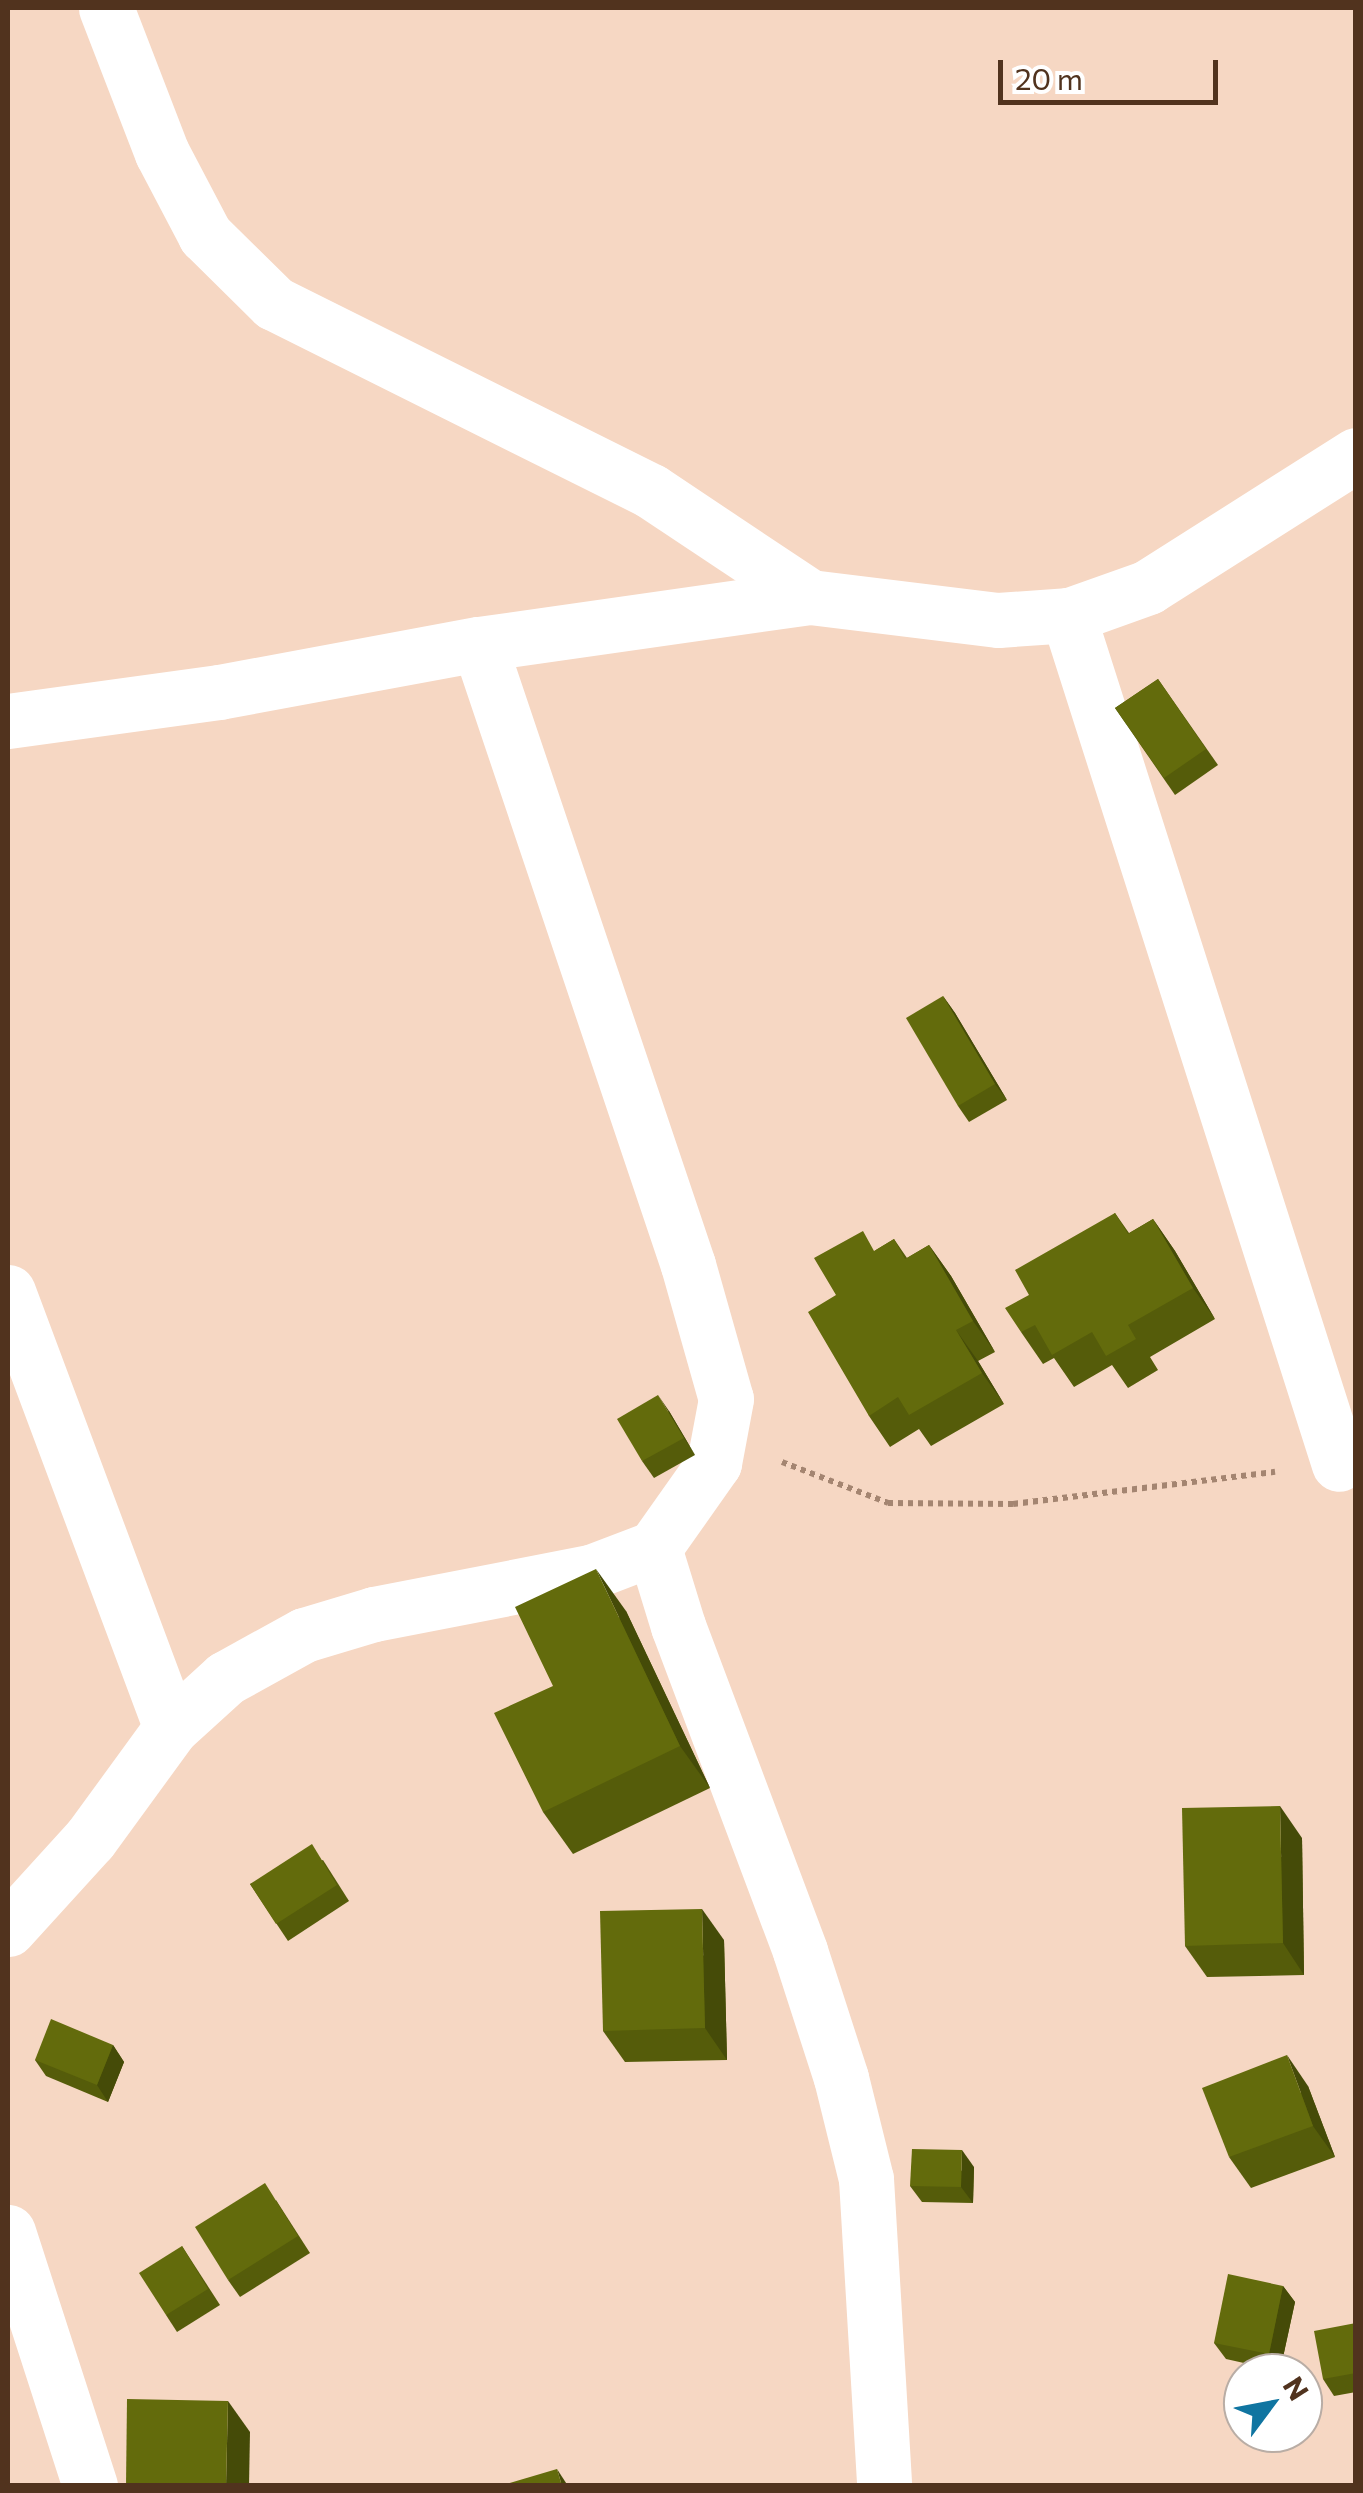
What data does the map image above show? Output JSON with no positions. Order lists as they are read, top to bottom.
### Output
{
  "scale_bar": "20 m",
  "north": "top right"
}
